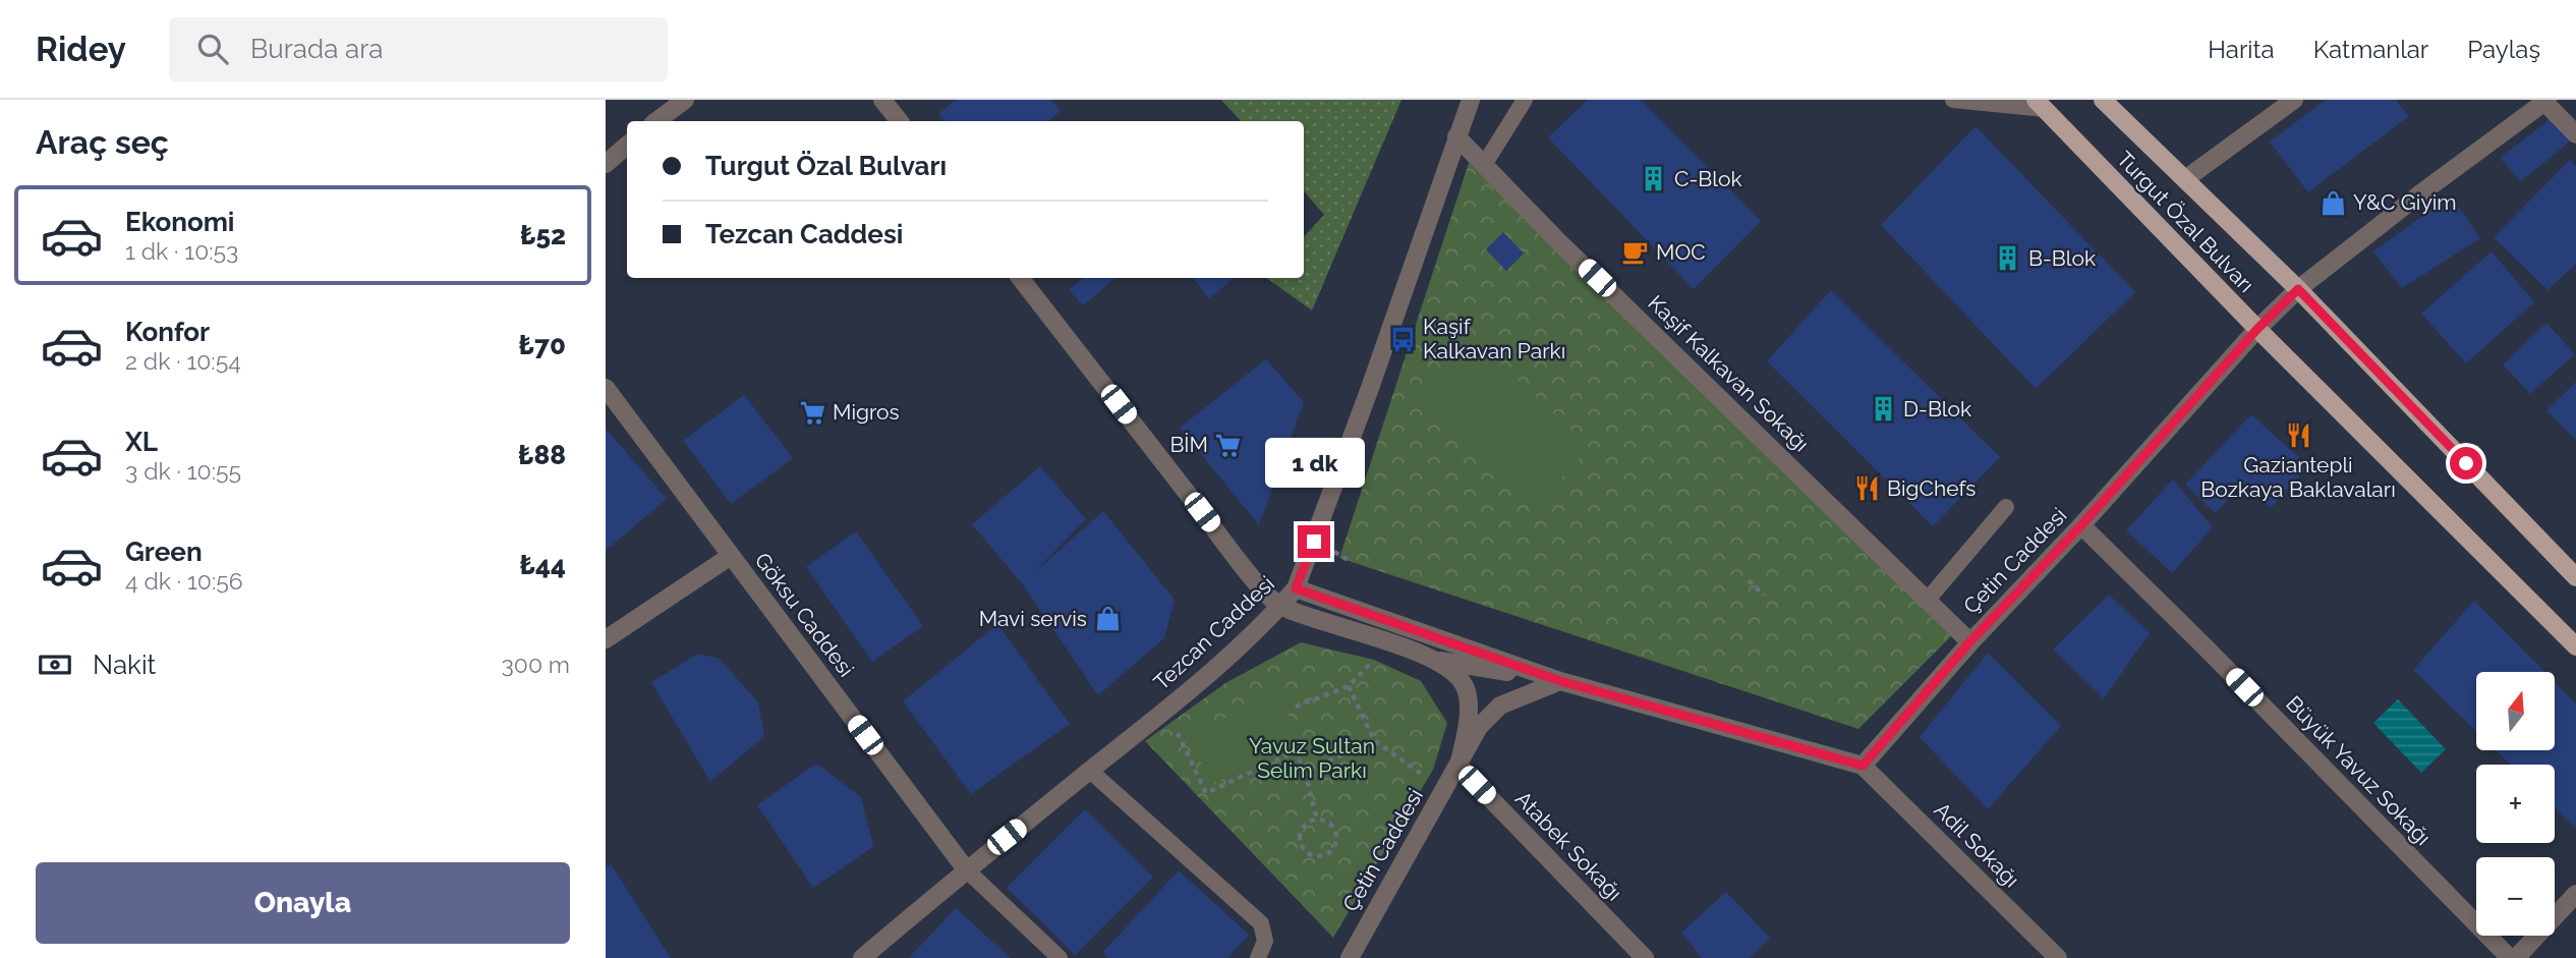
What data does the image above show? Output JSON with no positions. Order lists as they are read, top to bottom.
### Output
{
  "streets": {
    "main road": ["Turgut Özal Bulvarı"],
    "street": [
      "Kaşif Kalkavan Sokağı",
      "Çetin Caddesi",
      "Göksu Caddesi",
      "Tezcan Caddesi",
      "Büyük Yavuz Sokağı",
      "Adil Sokağı",
      "Atabek Sokağı"
    ]
  },
  "crossings": [
    ["Turgut Özal Bulvarı", "Çetin Caddesi"],
    ["Kaşif Kalkavan Sokağı", "Çetin Caddesi"],
    ["Kaşif Kalkavan Sokağı", "Tezcan Caddesi"],
    ["Çetin Caddesi", "Tezcan Caddesi"],
    ["Çetin Caddesi", "Büyük Yavuz Sokağı"],
    ["Çetin Caddesi", "Adil Sokağı"],
    ["Çetin Caddesi", "Atabek Sokağı"],
    ["Göksu Caddesi", "Tezcan Caddesi"]
  ],
  "parks": ["Yavuz Sultan Selim Parkı"],
  "places": {
    "building": ["C-Blok", "B-Blok", "D-Blok"],
    "shop": ["Y&C Giyim", "Mavi servis"],
    "cafe": ["MOC"],
    "bus stop": ["Kaşif Kalkavan Parkı"],
    "supermarket": ["Migros", "BİM"],
    "restaurant": ["Gaziantepli Bozkaya Baklavaları", "BigChefs"]
  },
  "north": "top",
  "page": {
    "header": "Ridey",
    "search": "Burada ara",
    "nav": ["Harita", "Katmanlar", "Paylaş"],
    "heading": "Araç seç",
    "banner": ["Turgut Özal Bulvarı", "Tezcan Caddesi"],
    "list": [
      {
        "name": "Ekonomi",
        "note": "1 dk · 10:53",
        "value": "₺52"
      },
      {
        "name": "Konfor",
        "note": "2 dk · 10:54",
        "value": "₺70"
      },
      {
        "name": "XL",
        "note": "3 dk · 10:55",
        "value": "₺88"
      },
      {
        "name": "Green",
        "note": "4 dk · 10:56",
        "value": "₺44"
      }
    ],
    "bubble": "1 dk",
    "pay": ["Nakit", "300 m"],
    "map_buttons": ["+", "−"],
    "buttons": "Onayla"
  }
}
